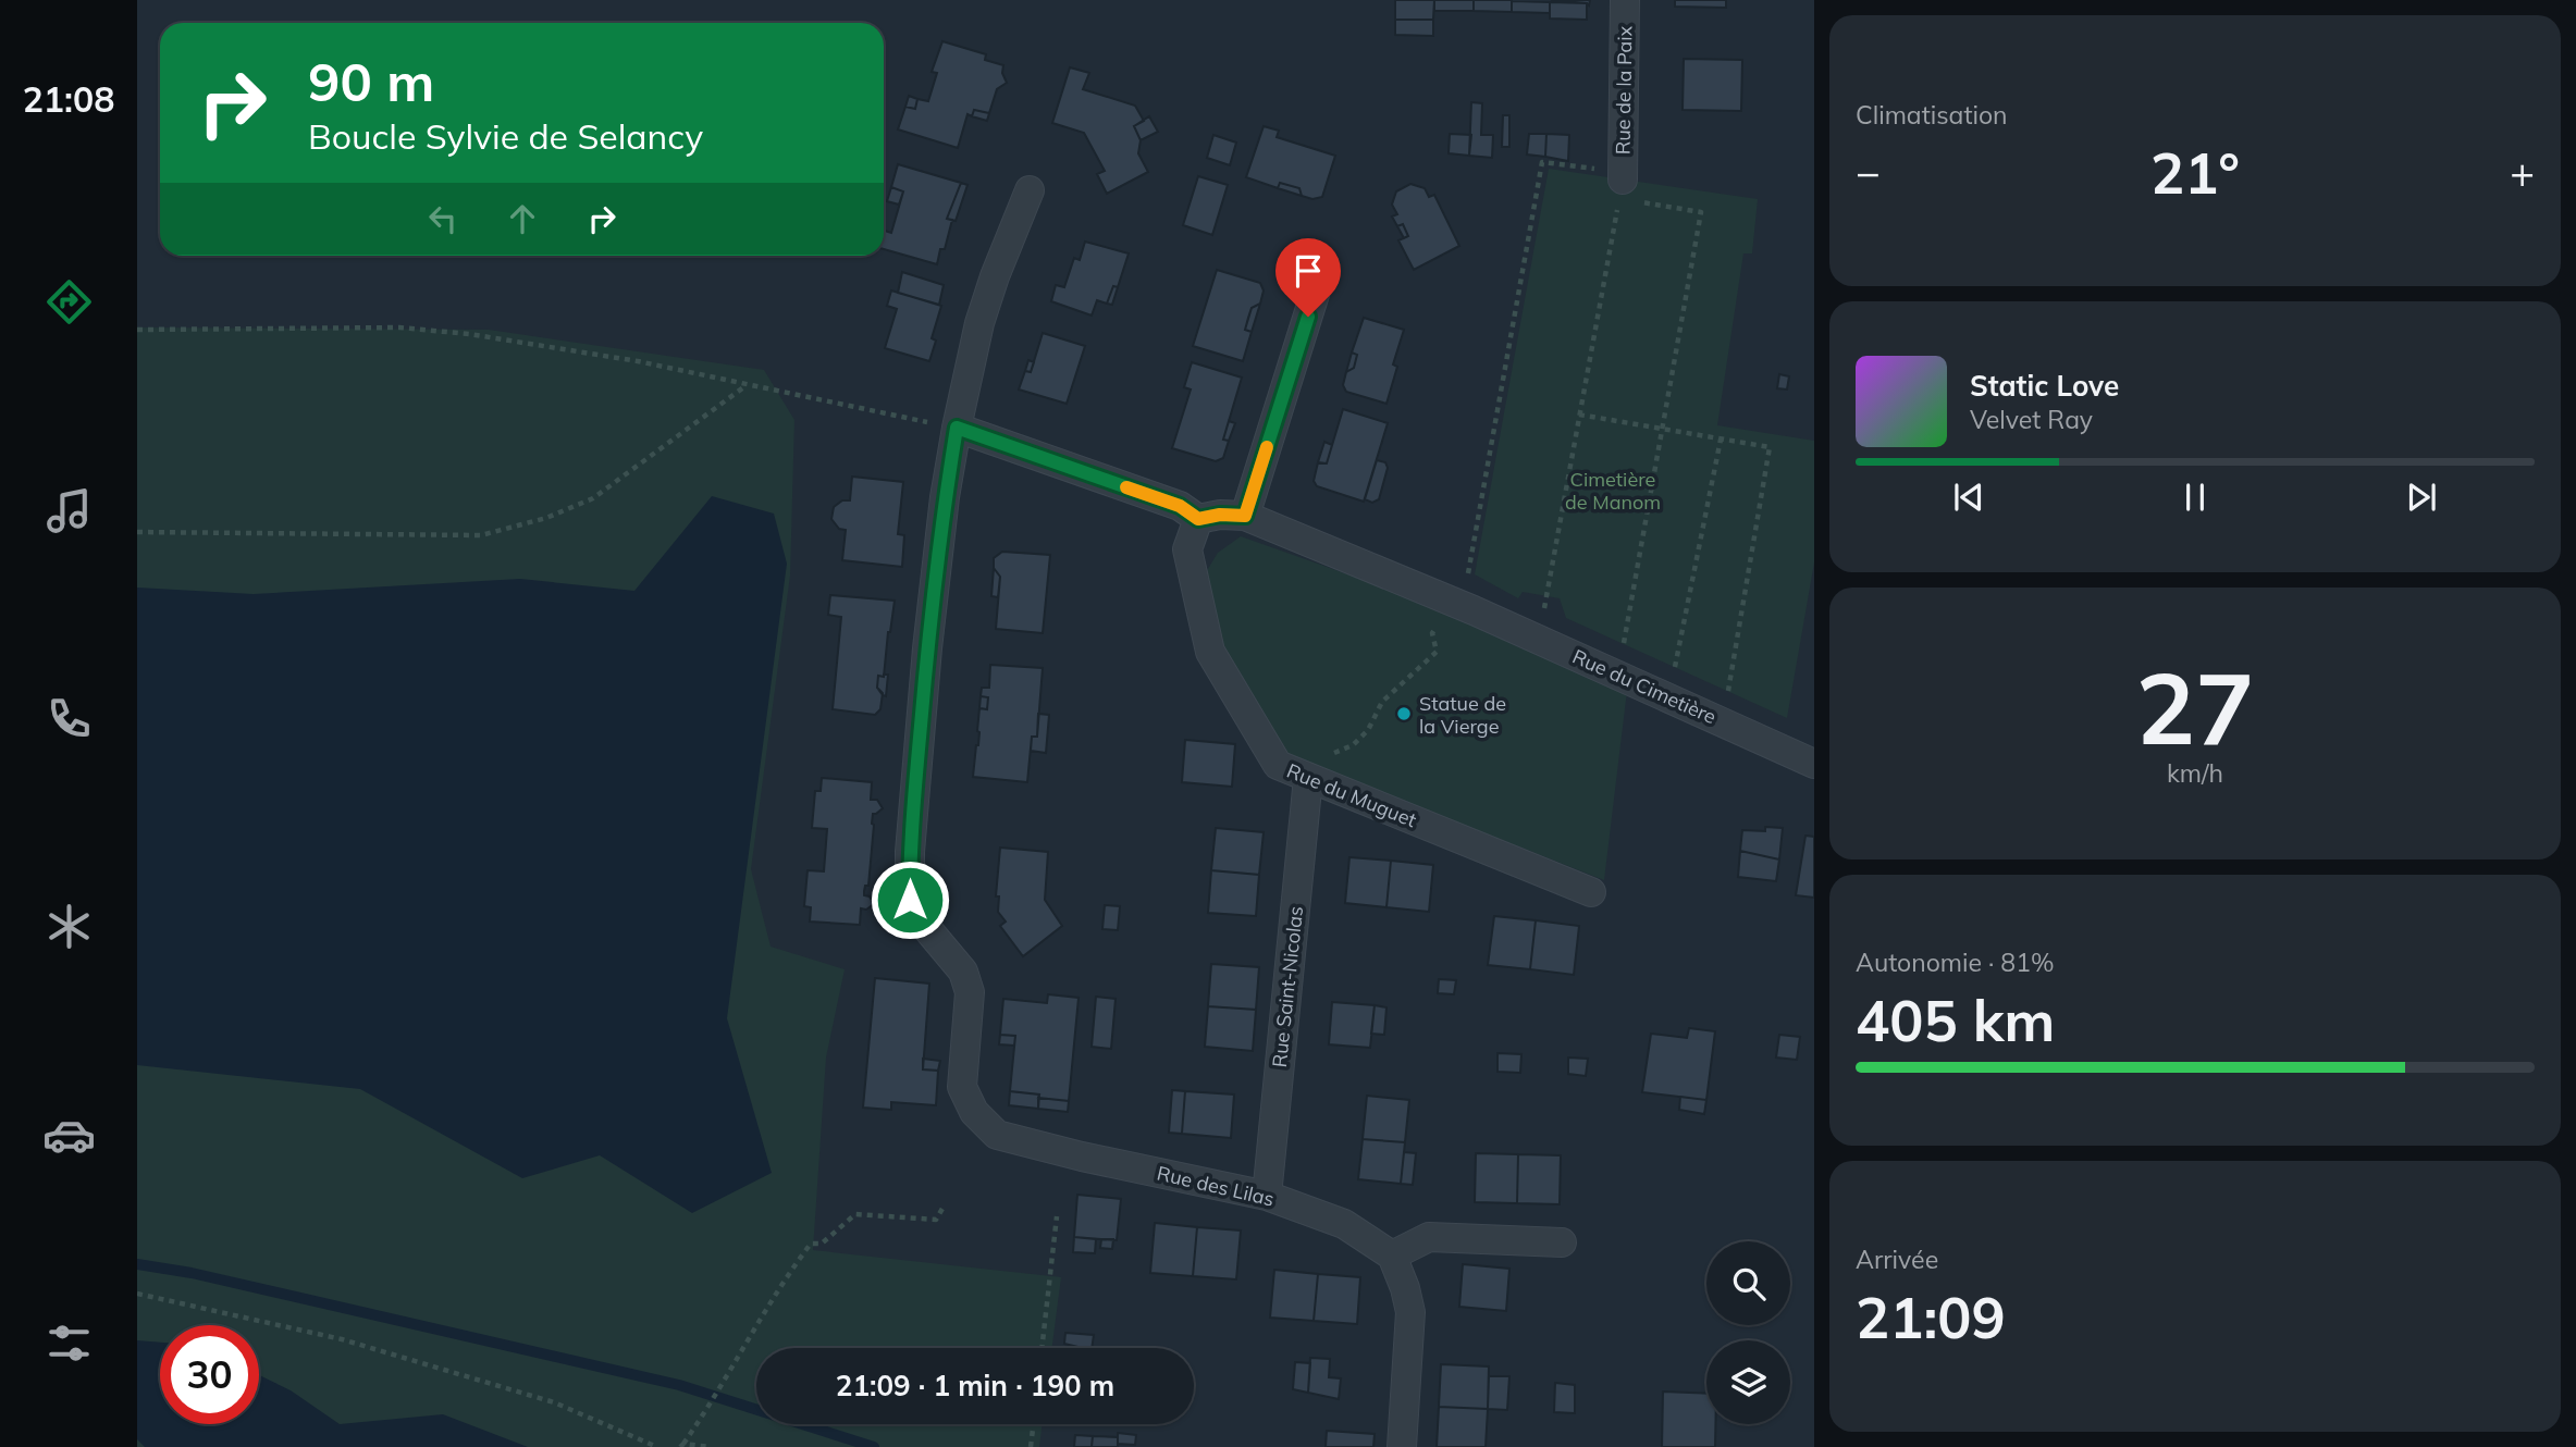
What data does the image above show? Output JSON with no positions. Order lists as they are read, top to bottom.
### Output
{
  "streets": {
    "street": [
      "Rue de la Paix",
      "Rue du Cimetière",
      "Rue du Muguet",
      "Rue Saint-Nicolas",
      "Rue des Lilas"
    ]
  },
  "crossings": [
    ["Rue du Muguet", "Rue Saint-Nicolas"],
    ["Rue Saint-Nicolas", "Rue des Lilas"]
  ],
  "parks": ["Cimetière de Manom"],
  "places": ["Statue de la Vierge"],
  "page": {
    "tabs": "21:08",
    "tile": [
      "Climatisation",
      ["27", "km/h"],
      ["Autonomie · 81%", "405 km"],
      ["Arrivée", "21:09"]
    ],
    "turn": ["90 m", "Boucle Sylvie de Selancy"],
    "heat": ["−", "21°", "+"],
    "song": ["Static Love", "Velvet Ray"],
    "limit": "30",
    "trip": "21:09 · 1 min · 190 m"
  }
}
